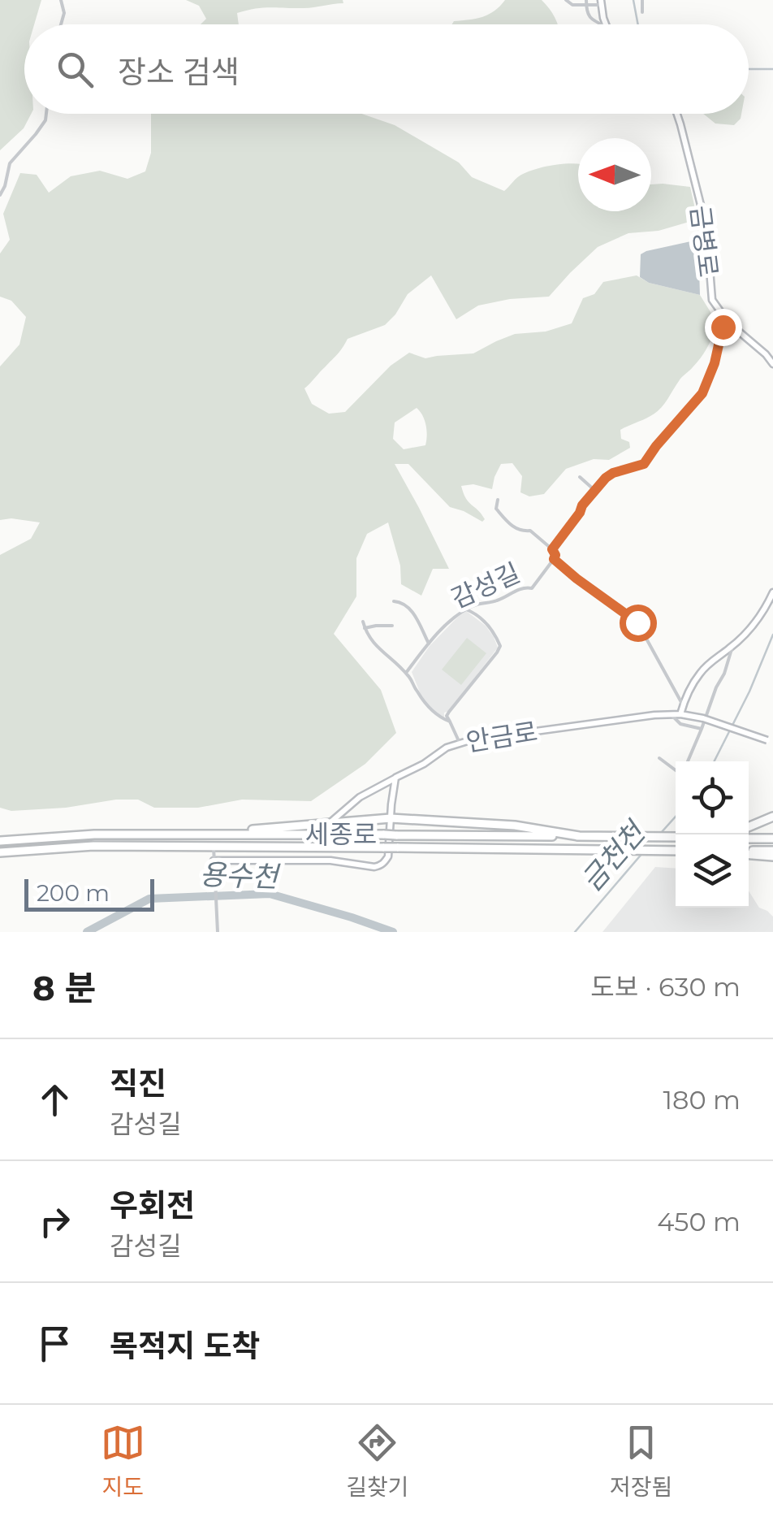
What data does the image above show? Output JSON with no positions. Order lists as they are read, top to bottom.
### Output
{
  "streets": {
    "highway": ["세종로"],
    "street": ["금병로", "감성길", "안금로"]
  },
  "water": ["금천천", "용수천"],
  "scale_bar": "200 m",
  "north": "left",
  "page": {
    "search": "장소 검색",
    "scale": "200 m",
    "heading": ["8 분", "도보 · 630 m"],
    "list": [
      ["직진", "감성길", "180 m"],
      ["우회전", "감성길", "450 m"],
      "목적지 도착"
    ],
    "nav": ["지도", "길찾기", "저장됨"]
  }
}
